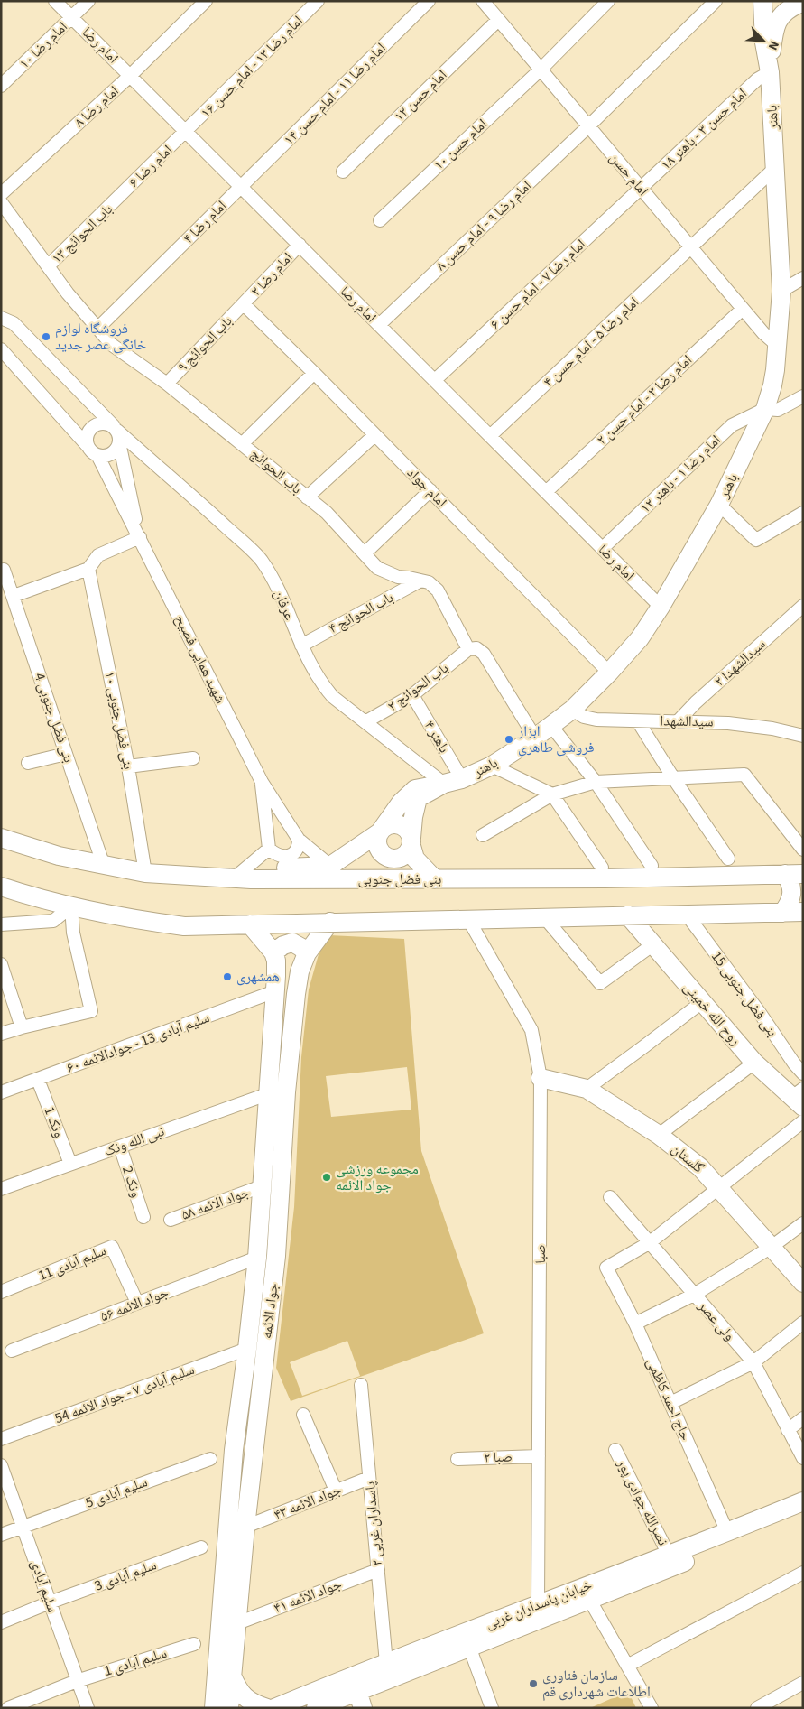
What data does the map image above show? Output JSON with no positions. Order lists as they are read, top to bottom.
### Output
{
  "streets": {
    "street": [
      "امام رضا ۱۰",
      "امام رضا",
      "امام رضا ۱۳ - امام حسن ۱۶",
      "امام رضا ۱۱ - امام حسن ۱۴",
      "امام حسن ۱۲",
      "امام رضا ۸",
      "باهنر",
      "امام حسن ۳ - باهنر ۱۸",
      "امام حسن ۱۰",
      "امام رضا ۶",
      "امام حسن",
      "امام رضا ۴",
      "امام رضا ۹ - امام حسن ۸",
      "باب الحوائج ۱۳",
      "امام رضا ۲",
      "امام رضا ۷ - امام حسن ۶",
      "امام رضا ۵ - امام حسن ۴",
      "باب الحوائج ۹",
      "امام رضا ۳ - امام حسن ۲",
      "باب الحوائج",
      "امام رضا ۱ - باهنر ۱۲",
      "امام جواد",
      "عرفان",
      "باب الحوائج ۴",
      "شهید همایی فصیح",
      "سیدالشهدا ۲",
      "باب الحوائج ۲",
      "بنی فضل جنوبی 4",
      "بنی فضل جنوبی ۱۰",
      "سیدالشهدا",
      "باهنر ۴",
      "بنی فضل جنوبی",
      "بنی فضل جنوبی 15",
      "روح الله خمینی",
      "سلیم آبادی 13 - جوادالائمه ۶۰",
      "ونک 1",
      "نبی الله ونک",
      "گلستان",
      "ونک 2",
      "جواد الائمه ۵۸",
      "صبا",
      "سلیم آبادی 11",
      "جواد الائمه ۵۶",
      "جواد الائمه",
      "ولی عصر",
      "سلیم آبادی ۷ - جواد الائمه 54",
      "حاج احمد کاظمی",
      "صبا ۲",
      "سلیم آبادی 5",
      "جواد الائمه ۴۳",
      "نصرالله جوادی پور",
      "پاسداران غربی ۲",
      "سلیم آبادی 3",
      "سلیم آبادی",
      "جواد الائمه ۴۱",
      "خیابان پاسداران غربی",
      "سلیم آبادی 1"
    ]
  },
  "crossings": [
    ["امام رضا ۱۰", "امام رضا"],
    ["امام رضا", "امام رضا ۱۳ - امام حسن ۱۶"],
    ["امام رضا", "امام رضا ۱۱ - امام حسن ۱۴"],
    ["امام رضا", "امام رضا ۸"],
    ["امام رضا", "باهنر"],
    ["امام رضا", "امام رضا ۶"],
    ["امام رضا", "امام رضا ۴"],
    ["امام رضا", "امام رضا ۹ - امام حسن ۸"],
    ["امام رضا", "امام رضا ۲"],
    ["امام رضا", "امام رضا ۷ - امام حسن ۶"],
    ["امام رضا", "امام رضا ۵ - امام حسن ۴"],
    ["امام رضا", "امام رضا ۳ - امام حسن ۲"],
    ["امام رضا", "امام رضا ۱ - باهنر ۱۲"],
    ["امام رضا ۱۳ - امام حسن ۱۶", "امام رضا ۶"],
    ["امام رضا ۱۱ - امام حسن ۱۴", "امام رضا ۴"],
    ["امام حسن ۱۲", "امام حسن"],
    ["باهنر", "امام حسن ۳ - باهنر ۱۸"],
    ["باهنر", "امام حسن"],
    ["باهنر", "امام رضا ۵ - امام حسن ۴"],
    ["باهنر", "امام رضا ۱ - باهنر ۱۲"],
    ["باهنر", "امام جواد"],
    ["باهنر", "عرفان"],
    ["باهنر", "شهید همایی فصیح"],
    ["باهنر", "سیدالشهدا"],
    ["باهنر", "باهنر ۴"],
    ["امام حسن ۳ - باهنر ۱۸", "امام حسن"],
    ["امام حسن ۳ - باهنر ۱۸", "امام رضا ۷ - امام حسن ۶"],
    ["امام حسن ۱۰", "امام حسن"],
    ["امام رضا ۶", "باب الحوائج ۱۳"],
    ["امام حسن", "امام رضا ۹ - امام حسن ۸"],
    ["امام حسن", "امام رضا ۷ - امام حسن ۶"],
    ["امام حسن", "امام رضا ۵ - امام حسن ۴"],
    ["امام حسن", "امام رضا ۳ - امام حسن ۲"],
    ["امام رضا ۴", "باب الحوائج"],
    ["باب الحوائج ۱۳", "باب الحوائج"],
    ["امام رضا ۲", "باب الحوائج ۹"],
    ["امام رضا ۲", "امام جواد"],
    ["باب الحوائج ۹", "باب الحوائج"],
    ["باب الحوائج ۹", "امام جواد"],
    ["باب الحوائج", "باب الحوائج ۴"],
    ["باب الحوائج", "باب الحوائج ۲"],
    ["عرفان", "باب الحوائج ۴"],
    ["عرفان", "شهید همایی فصیح"],
    ["عرفان", "باب الحوائج ۲"],
    ["سیدالشهدا ۲", "سیدالشهدا"],
    ["باب الحوائج ۲", "باهنر ۴"],
    ["بنی فضل جنوبی 4", "بنی فضل جنوبی"],
    ["بنی فضل جنوبی ۱۰", "بنی فضل جنوبی"],
    ["سلیم آبادی 13 - جوادالائمه ۶۰", "ونک 1"],
    ["سلیم آبادی 13 - جوادالائمه ۶۰", "جواد الائمه"],
    ["ونک 1", "نبی الله ونک"],
    ["نبی الله ونک", "ونک 2"],
    ["نبی الله ونک", "جواد الائمه"],
    ["گلستان", "صبا"],
    ["جواد الائمه ۵۸", "جواد الائمه"],
    ["صبا", "صبا ۲"],
    ["صبا", "خیابان پاسداران غربی"],
    ["سلیم آبادی 11", "جواد الائمه ۵۶"],
    ["جواد الائمه ۵۶", "جواد الائمه"],
    ["جواد الائمه", "سلیم آبادی ۷ - جواد الائمه 54"],
    ["جواد الائمه", "جواد الائمه ۴۳"],
    ["جواد الائمه", "جواد الائمه ۴۱"],
    ["ولی عصر", "حاج احمد کاظمی"],
    ["حاج احمد کاظمی", "خیابان پاسداران غربی"],
    ["سلیم آبادی 5", "سلیم آبادی"],
    ["جواد الائمه ۴۳", "پاسداران غربی ۲"],
    ["نصرالله جوادی پور", "خیابان پاسداران غربی"],
    ["پاسداران غربی ۲", "جواد الائمه ۴۱"],
    ["پاسداران غربی ۲", "خیابان پاسداران غربی"],
    ["سلیم آبادی 3", "سلیم آبادی"],
    ["سلیم آبادی", "سلیم آبادی 1"]
  ],
  "places": [
    "فروشگاه لوازم خانگی عصر جدید",
    "ابزار فروشی طاهری",
    "همشهری",
    "مجموعه ورزشی جواد الائمه",
    "سازمان فناوری اطلاعات شهرداری قم"
  ],
  "north": "bottom right"
}
